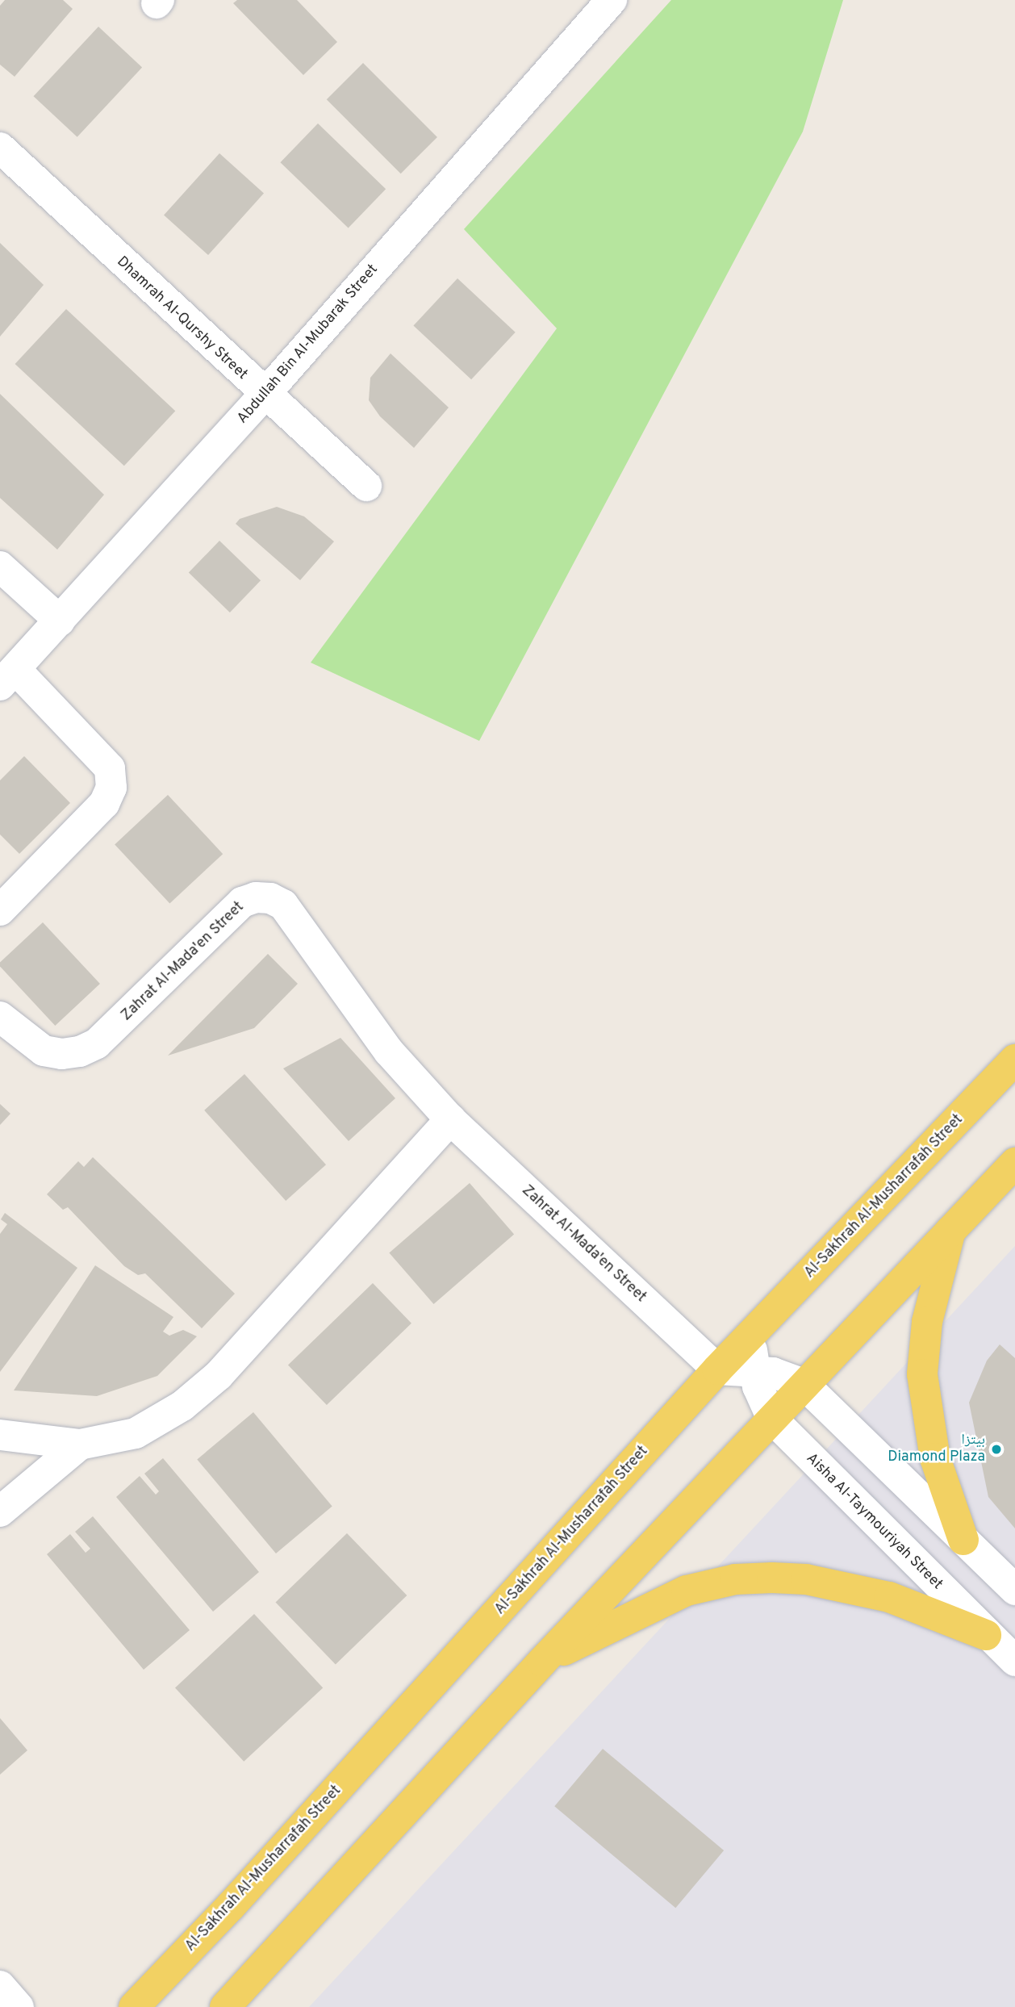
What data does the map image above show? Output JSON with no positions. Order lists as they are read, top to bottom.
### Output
{
  "streets": {
    "main road": ["Al-Sakhrah Al-Musharrafah Street"],
    "street": [
      "Dhamrah Al-Qurshy Street",
      "Abdullah Bin Al-Mubarak Street",
      "Zahrat Al-Mada'en Street",
      "Aisha Al-Taymouriyah Street"
    ]
  },
  "crossings": [
    ["Dhamrah Al-Qurshy Street", "Abdullah Bin Al-Mubarak Street"],
    ["Zahrat Al-Mada'en Street", "Al-Sakhrah Al-Musharrafah Street"],
    ["Al-Sakhrah Al-Musharrafah Street", "Aisha Al-Taymouriyah Street"]
  ],
  "places": ["بيتزا Diamond Plaza"]
}
